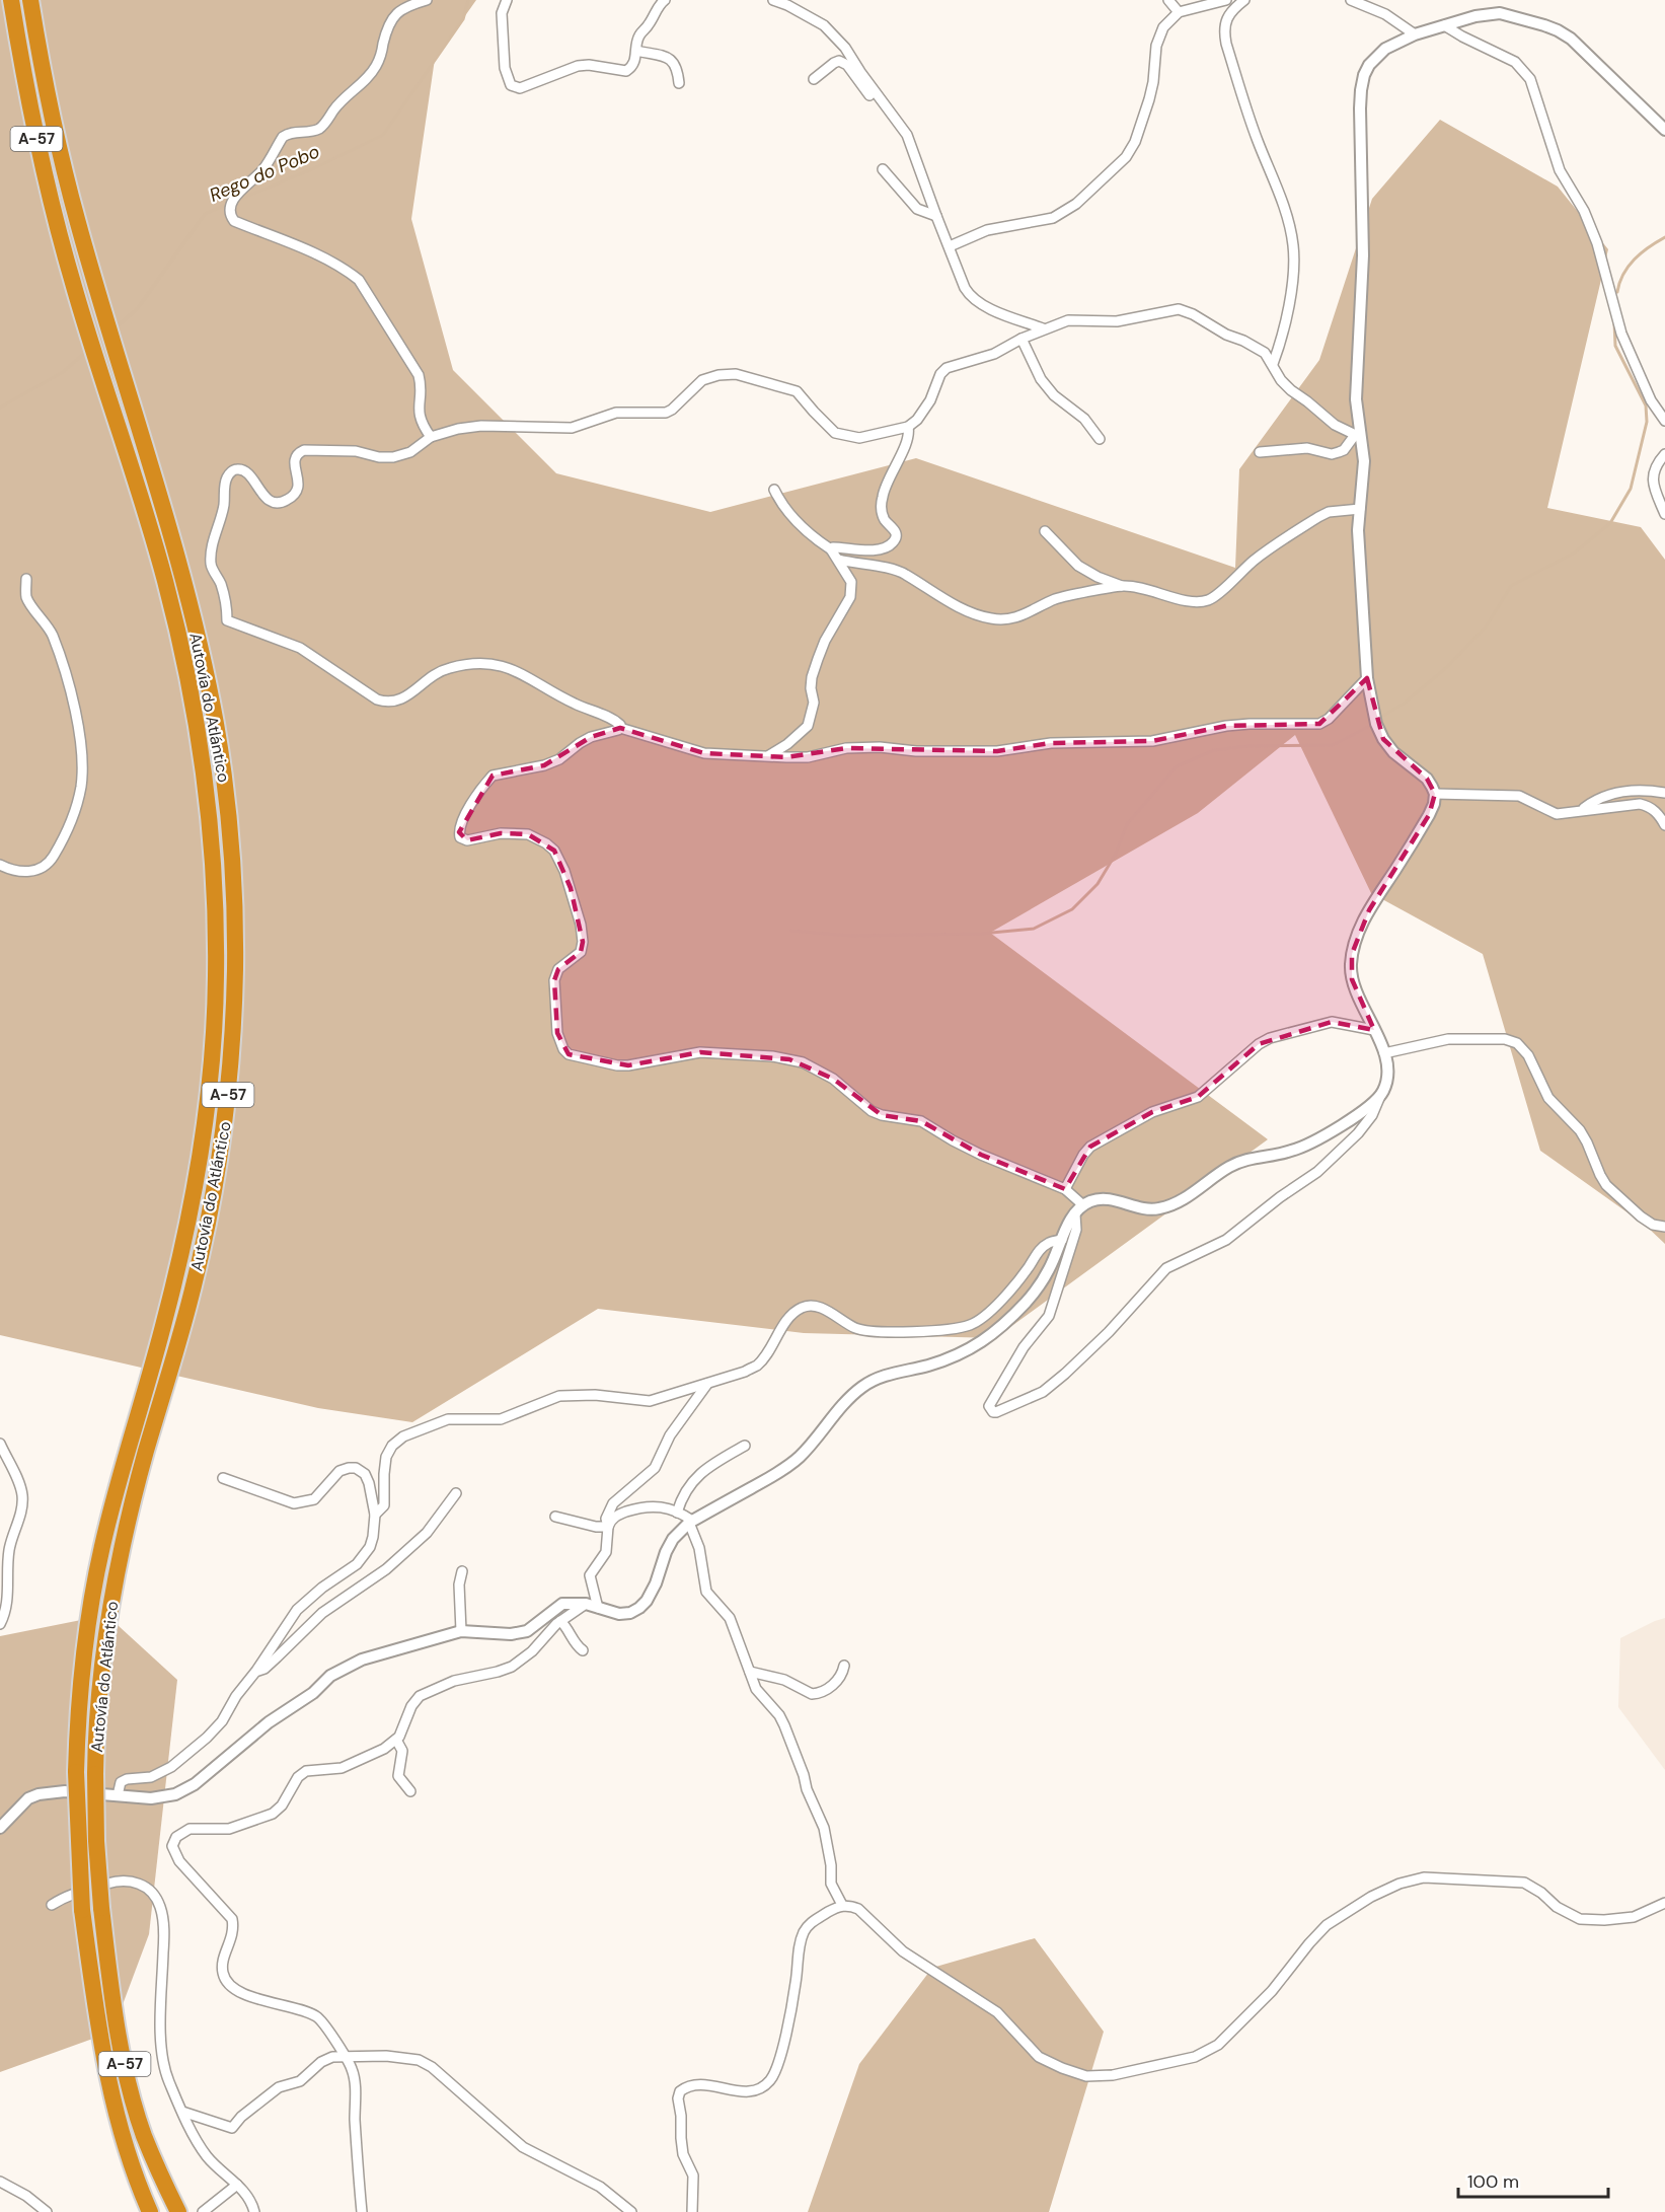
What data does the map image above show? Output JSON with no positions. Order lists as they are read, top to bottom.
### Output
{
  "streets": {
    "highway": ["A-57", "Autovía do Atlántico"]
  },
  "water": ["Rego do Pobo"],
  "scale_bar": "100 m"
}
